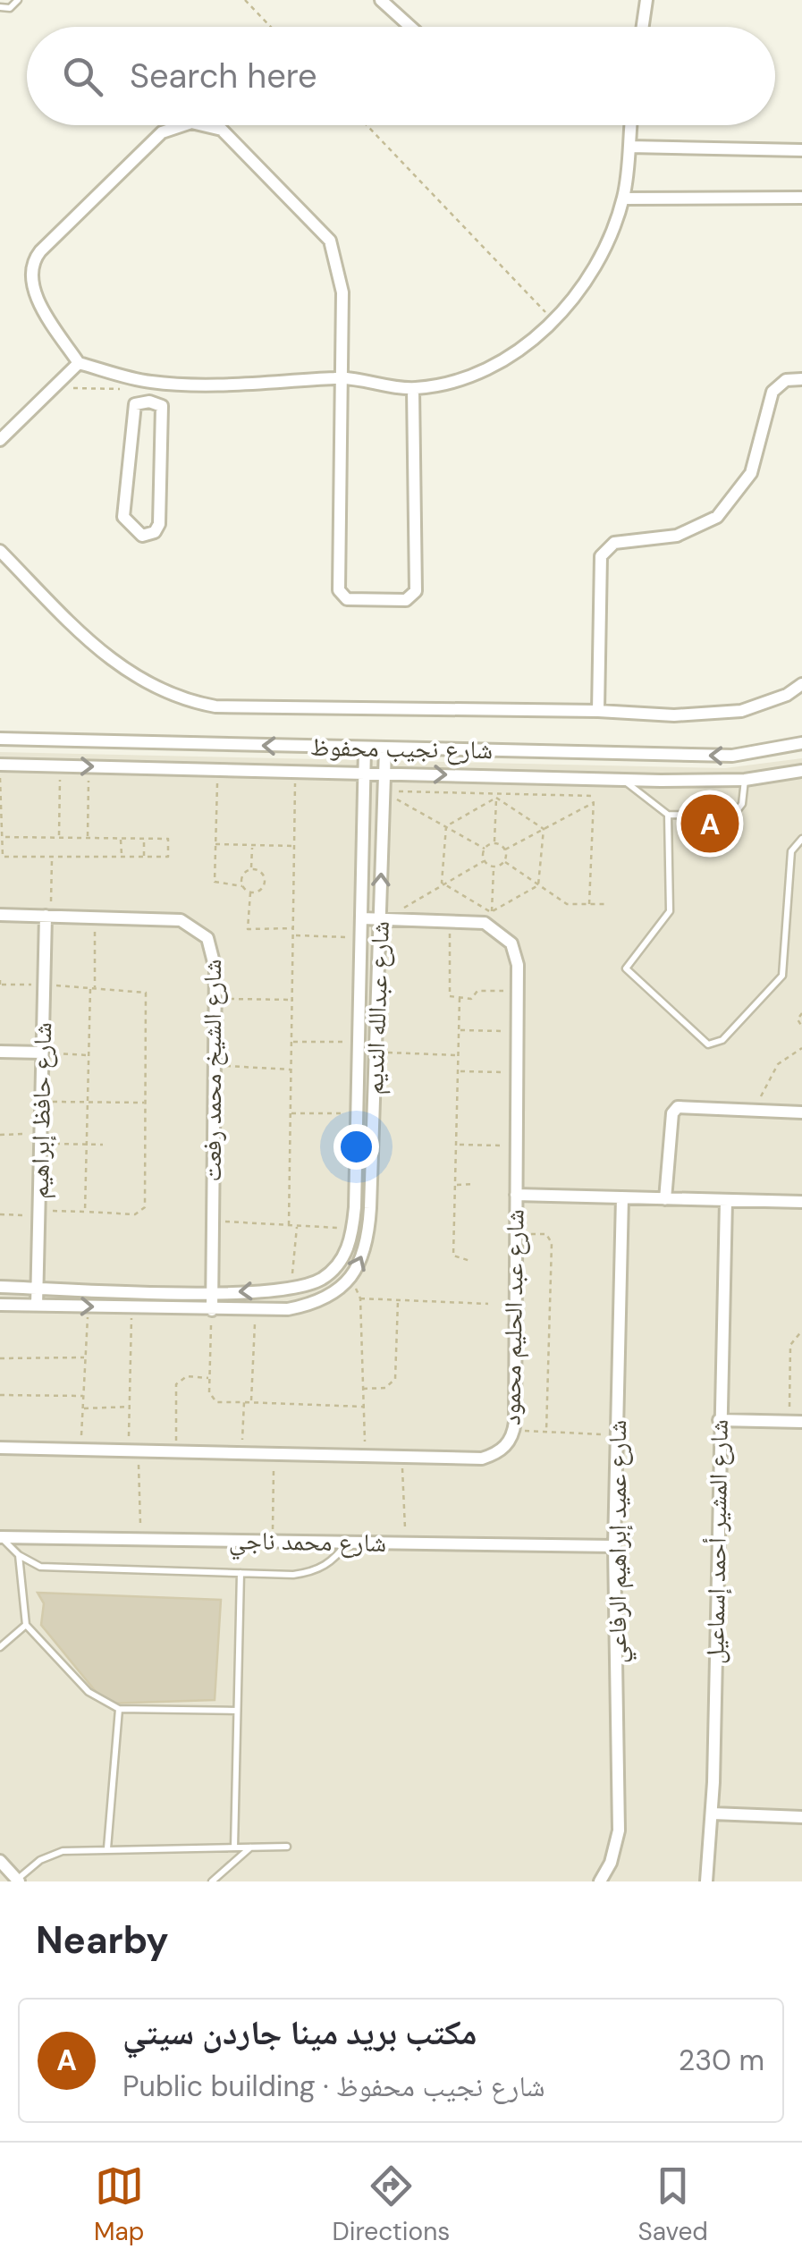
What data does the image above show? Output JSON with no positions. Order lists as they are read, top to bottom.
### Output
{
  "streets": {
    "street": [
      "شارع نجيب محفوظ",
      "شارع عبدالله النديم",
      "شارع الشيخ محمد رفعت",
      "شارع حافظ إبراهيم",
      "شارع عبد الحليم محمود",
      "شارع محمد ناجي",
      "شارع عميد إبراهيم الرفاعي",
      "شارع المشير أحمد إسماعيل"
    ]
  },
  "crossings": [
    ["شارع نجيب محفوظ", "شارع عبدالله النديم"],
    ["شارع عبدالله النديم", "شارع الشيخ محمد رفعت"],
    ["شارع عبدالله النديم", "شارع حافظ إبراهيم"],
    ["شارع الشيخ محمد رفعت", "شارع حافظ إبراهيم"],
    ["شارع محمد ناجي", "شارع عميد إبراهيم الرفاعي"]
  ],
  "page": {
    "search": "Search here",
    "pins": "A",
    "heading": "Nearby",
    "list": [
      {
        "mark": "A",
        "name": "مكتب بريد مينا جاردن سيتي",
        "note": "Public building · شارع نجيب محفوظ",
        "value": "230 m"
      }
    ],
    "nav": ["Map", "Directions", "Saved"]
  }
}
